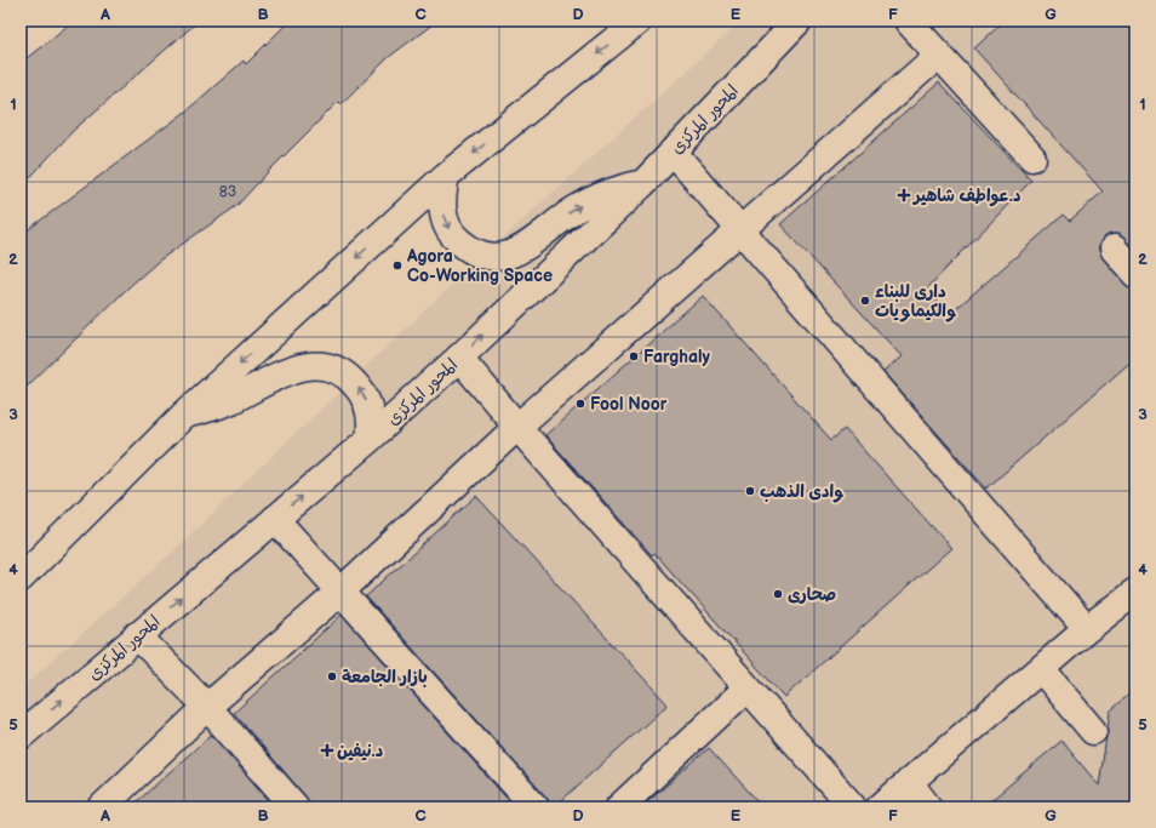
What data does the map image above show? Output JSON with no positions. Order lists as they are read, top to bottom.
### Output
{
  "streets": {
    "main road": ["المحور المركزى"]
  },
  "places": {
    "health": ["د.عواطف شاهير", "د.نيفين"],
    "other": [
      "Agora Co-Working Space",
      "دارى للبناء والكيماويات",
      "Farghaly",
      "Fool Noor",
      "وادى الذهب",
      "صحارى",
      "بازار الجامعة"
    ]
  },
  "house_numbers": ["83"],
  "grid": {
    "columns": [
      "A",
      "B",
      "C",
      "D",
      "E",
      "F",
      "G"
    ],
    "rows": [
      "1",
      "2",
      "3",
      "4",
      "5"
    ]
  }
}
